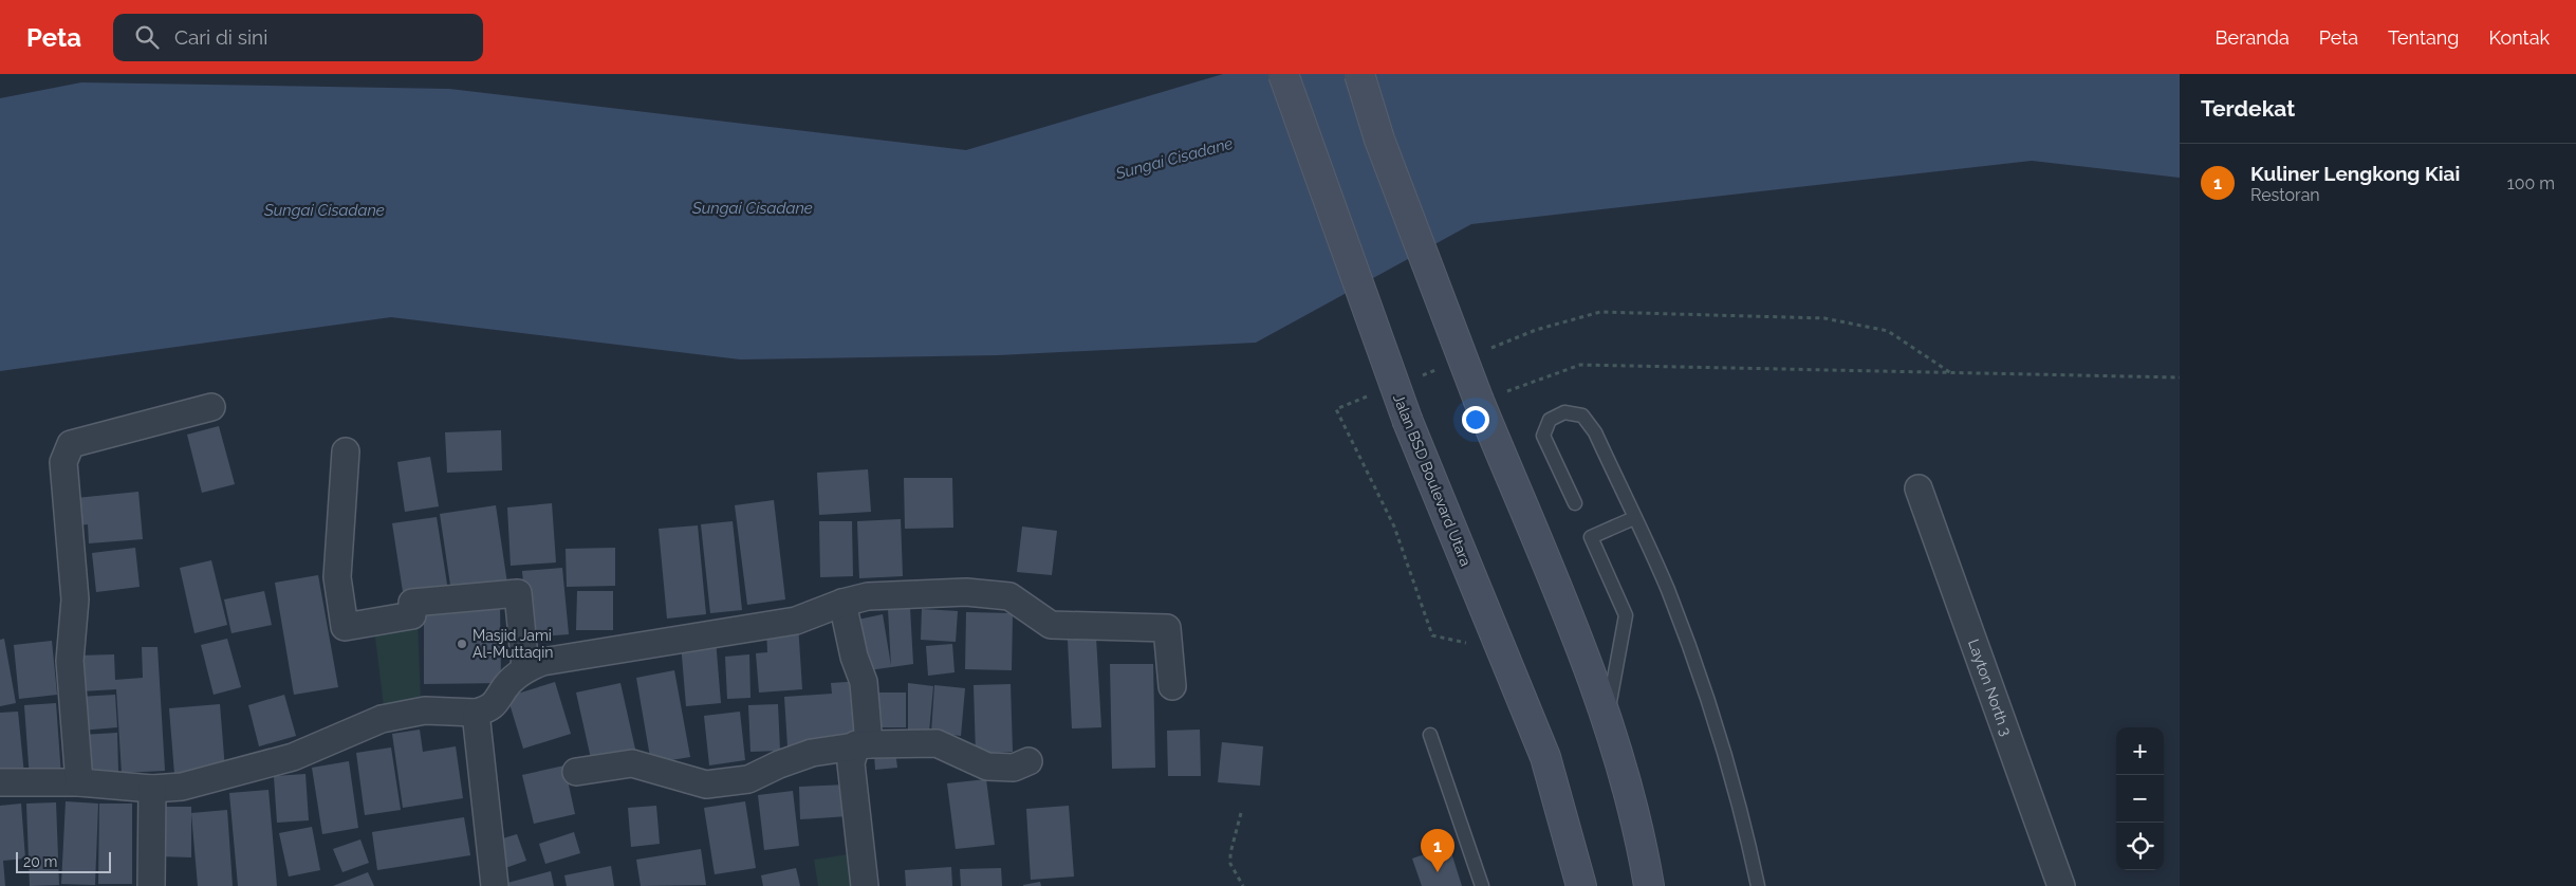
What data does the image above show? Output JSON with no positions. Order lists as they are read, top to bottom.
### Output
{
  "streets": {
    "main road": ["Jalan BSD Boulevard Utara"],
    "street": ["Layton North 3"]
  },
  "water": ["Sungai Cisadane"],
  "places": ["Masjid Jami Al-Muttaqin"],
  "scale_bar": "20 m",
  "page": {
    "header": "Peta",
    "search": "Cari di sini",
    "nav": [
      "Beranda",
      "Peta",
      "Tentang",
      "Kontak"
    ],
    "heading": "Terdekat",
    "list": [
      {
        "mark": "1",
        "name": "Kuliner Lengkong Kiai",
        "note": "Restoran",
        "value": "100 m"
      }
    ],
    "map_buttons": ["+", "−"],
    "pins": "1",
    "scale": "20 m"
  }
}
